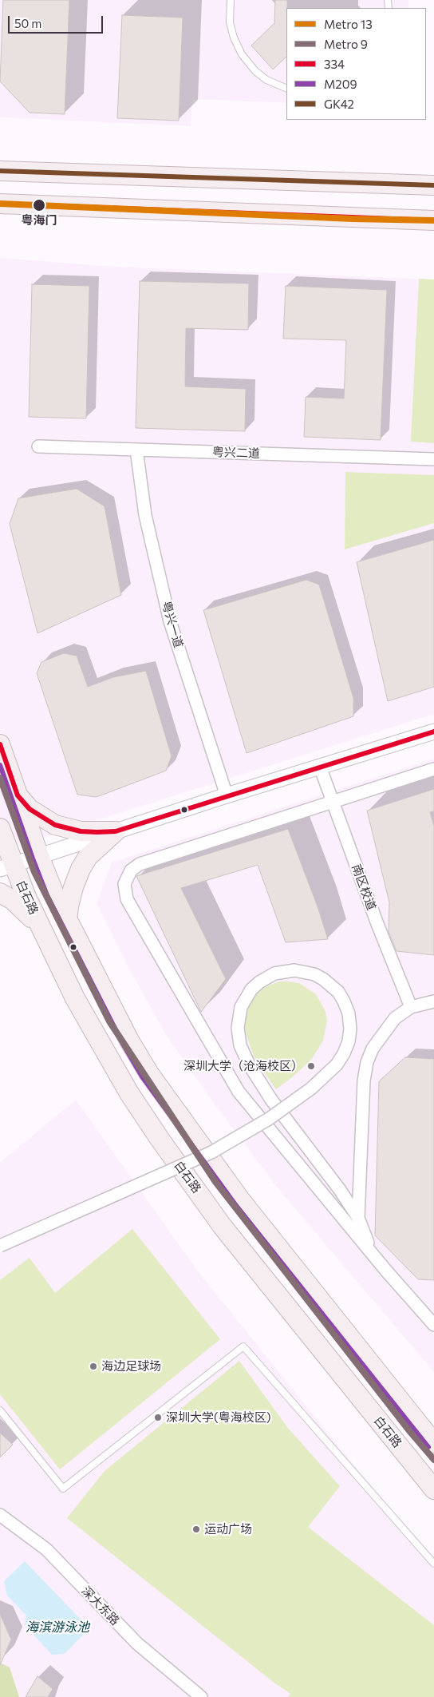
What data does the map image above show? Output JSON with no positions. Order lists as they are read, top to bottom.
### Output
{
  "streets": {
    "main road": ["白石路"],
    "street": [
      "粤兴二道",
      "粤兴一道",
      "南区校道",
      "深大东路"
    ]
  },
  "crossings": [
    ["粤兴二道", "粤兴一道"]
  ],
  "water": ["海滨游泳池"],
  "places": [
    "粤海门",
    "深圳大学（沧海校区）",
    "海边足球场",
    "深圳大学(粤海校区)",
    "运动广场"
  ],
  "lines": [
    "transit line GK42",
    "metro line 13",
    "transit line 334",
    "transit line M209",
    "metro line 9"
  ],
  "legend": [
    "Metro 13",
    "Metro 9",
    "334",
    "M209",
    "GK42"
  ],
  "scale_bar": "50 m"
}
